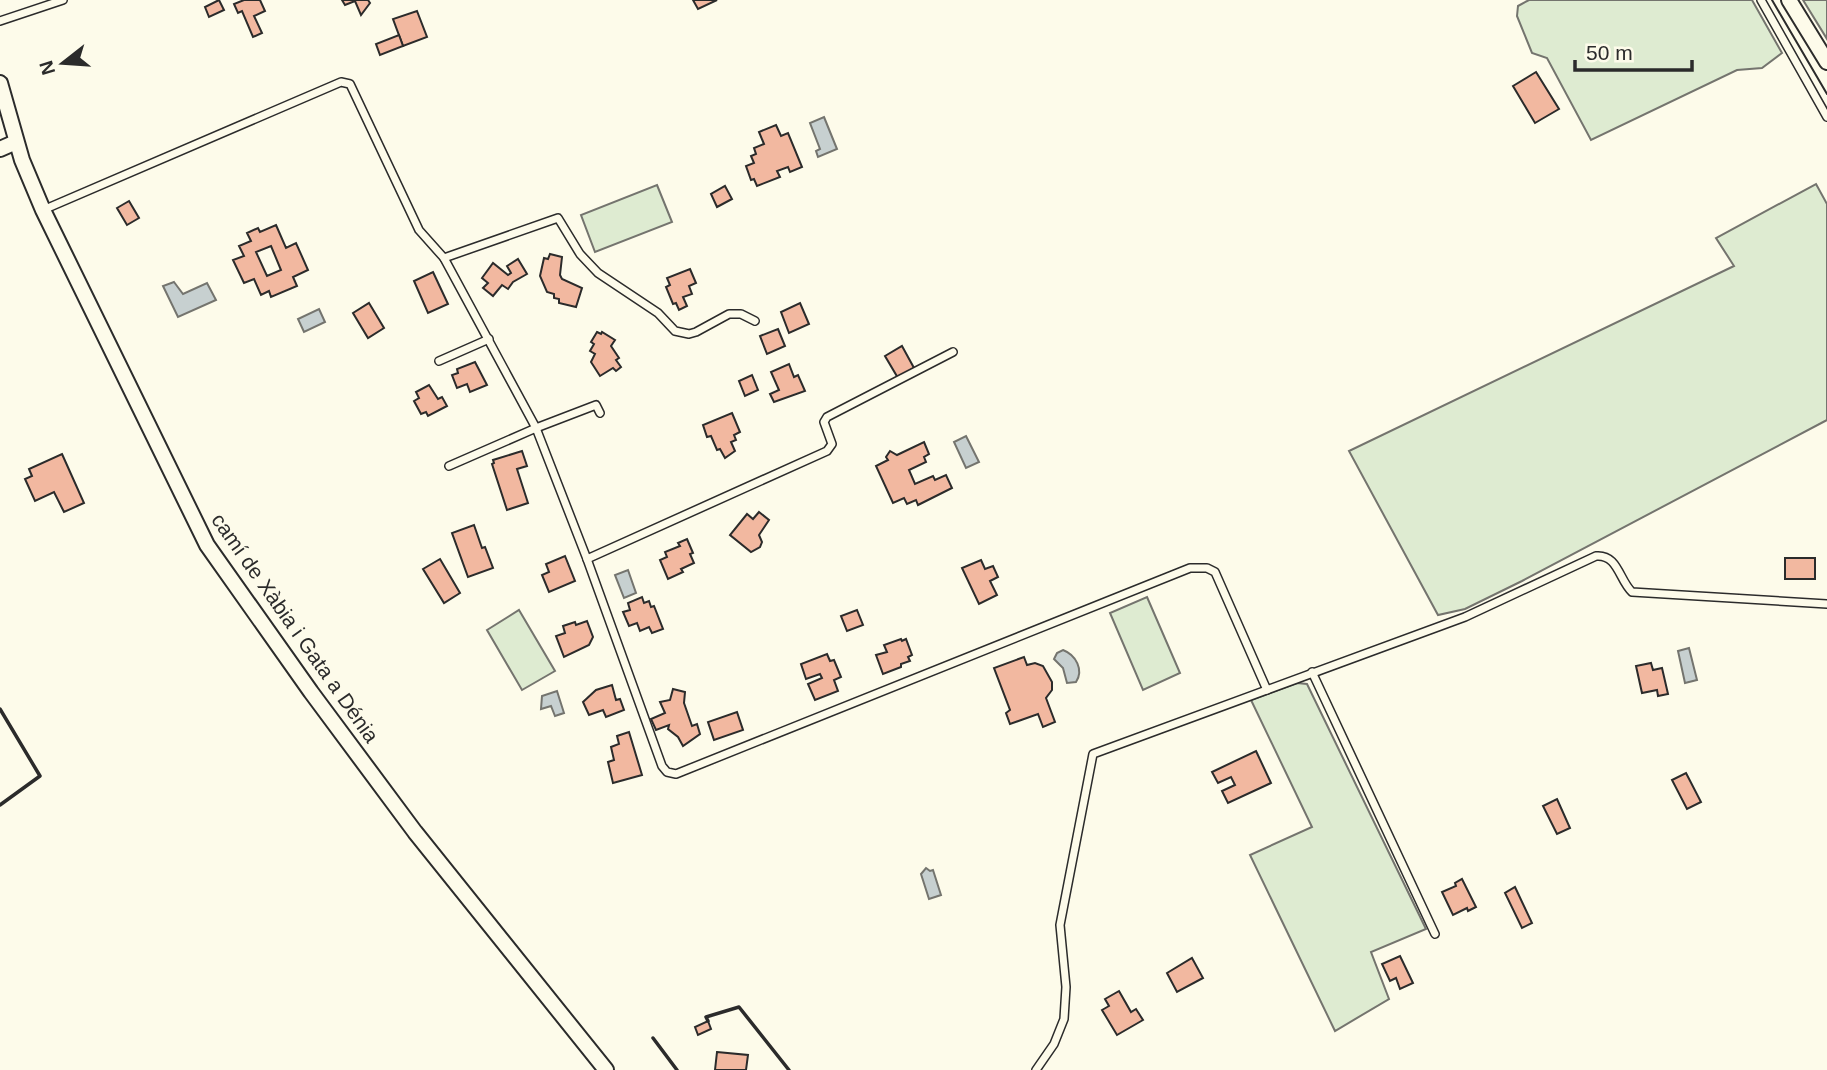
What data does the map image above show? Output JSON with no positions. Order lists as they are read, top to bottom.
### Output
{
  "streets": {
    "street": ["camí de Xàbia i Gata a Dénia"]
  },
  "scale_bar": "50 m",
  "north": "left"
}
